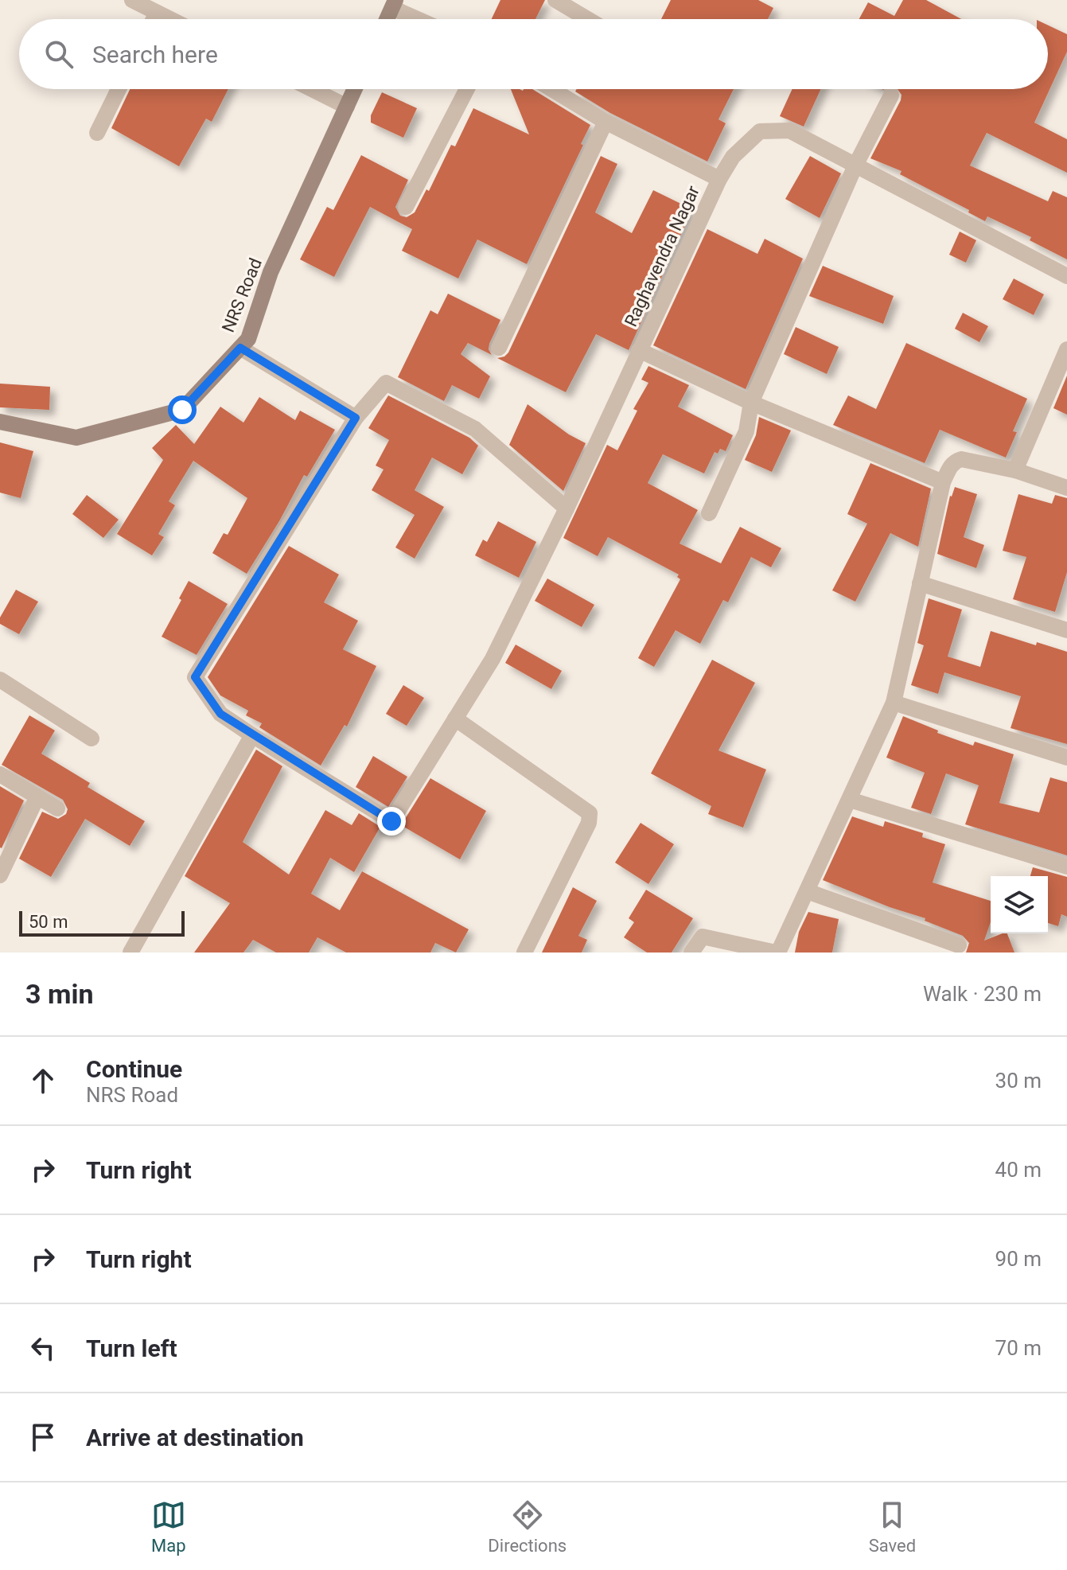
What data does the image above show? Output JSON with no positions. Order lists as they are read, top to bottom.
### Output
{
  "streets": {
    "street": ["Raghavendra Nagar", "NRS Road"]
  },
  "scale_bar": "50 m",
  "page": {
    "search": "Search here",
    "scale": "50 m",
    "heading": ["3 min", "Walk · 230 m"],
    "list": [
      ["Continue", "NRS Road", "30 m"],
      ["Turn right", "40 m"],
      ["Turn right", "90 m"],
      ["Turn left", "70 m"],
      "Arrive at destination"
    ],
    "nav": ["Map", "Directions", "Saved"]
  }
}
